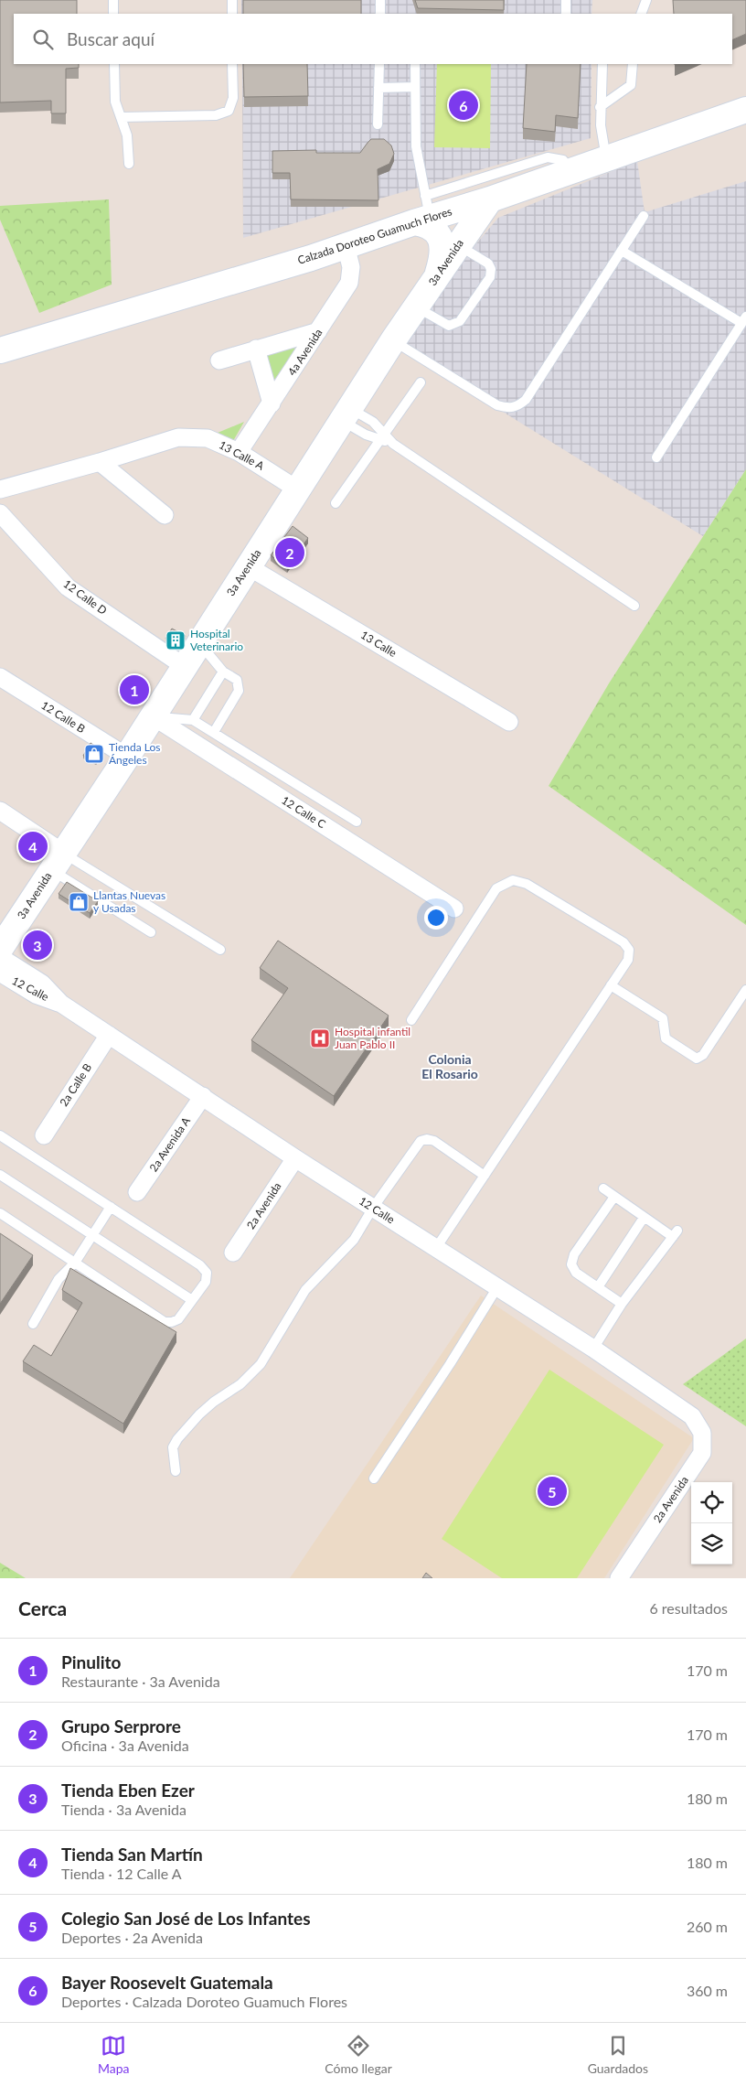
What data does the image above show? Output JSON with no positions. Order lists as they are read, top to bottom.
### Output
{
  "streets": {
    "main road": ["Calzada Doroteo Guamuch Flores", "3a Avenida"],
    "street": [
      "4a Avenida",
      "13 Calle A",
      "12 Calle D",
      "13 Calle",
      "12 Calle B",
      "12 Calle C",
      "12 Calle",
      "2a Calle B",
      "2a Avenida A",
      "2a Avenida"
    ]
  },
  "crossings": [
    ["Calzada Doroteo Guamuch Flores", "3a Avenida"],
    ["Calzada Doroteo Guamuch Flores", "4a Avenida"],
    ["3a Avenida", "13 Calle A"],
    ["3a Avenida", "12 Calle D"],
    ["3a Avenida", "13 Calle"],
    ["3a Avenida", "12 Calle B"],
    ["3a Avenida", "12 Calle C"],
    ["4a Avenida", "13 Calle A"],
    ["12 Calle", "2a Calle B"],
    ["12 Calle", "2a Avenida A"],
    ["12 Calle", "2a Avenida"]
  ],
  "districts": ["Colonia El Rosario"],
  "places": {
    "building": ["Hospital Veterinario"],
    "shop": ["Tienda Los Ángeles", "Llantas Nuevas y Usadas"],
    "hospital": ["Hospital infantil Juan Pablo II"]
  },
  "page": {
    "search": "Buscar aquí",
    "pins": [
      "6",
      "2",
      "1",
      "4",
      "3",
      "5"
    ],
    "heading": ["Cerca", "6 resultados"],
    "list": [
      {
        "mark": "1",
        "name": "Pinulito",
        "note": "Restaurante · 3a Avenida",
        "value": "170 m"
      },
      {
        "mark": "2",
        "name": "Grupo Serprore",
        "note": "Oficina · 3a Avenida",
        "value": "170 m"
      },
      {
        "mark": "3",
        "name": "Tienda Eben Ezer",
        "note": "Tienda · 3a Avenida",
        "value": "180 m"
      },
      {
        "mark": "4",
        "name": "Tienda San Martín",
        "note": "Tienda · 12 Calle A",
        "value": "180 m"
      },
      {
        "mark": "5",
        "name": "Colegio San José de Los Infantes",
        "note": "Deportes · 2a Avenida",
        "value": "260 m"
      },
      {
        "mark": "6",
        "name": "Bayer Roosevelt Guatemala",
        "note": "Deportes · Calzada Doroteo Guamuch Flores",
        "value": "360 m"
      }
    ],
    "nav": ["Mapa", "Cómo llegar", "Guardados"]
  }
}
